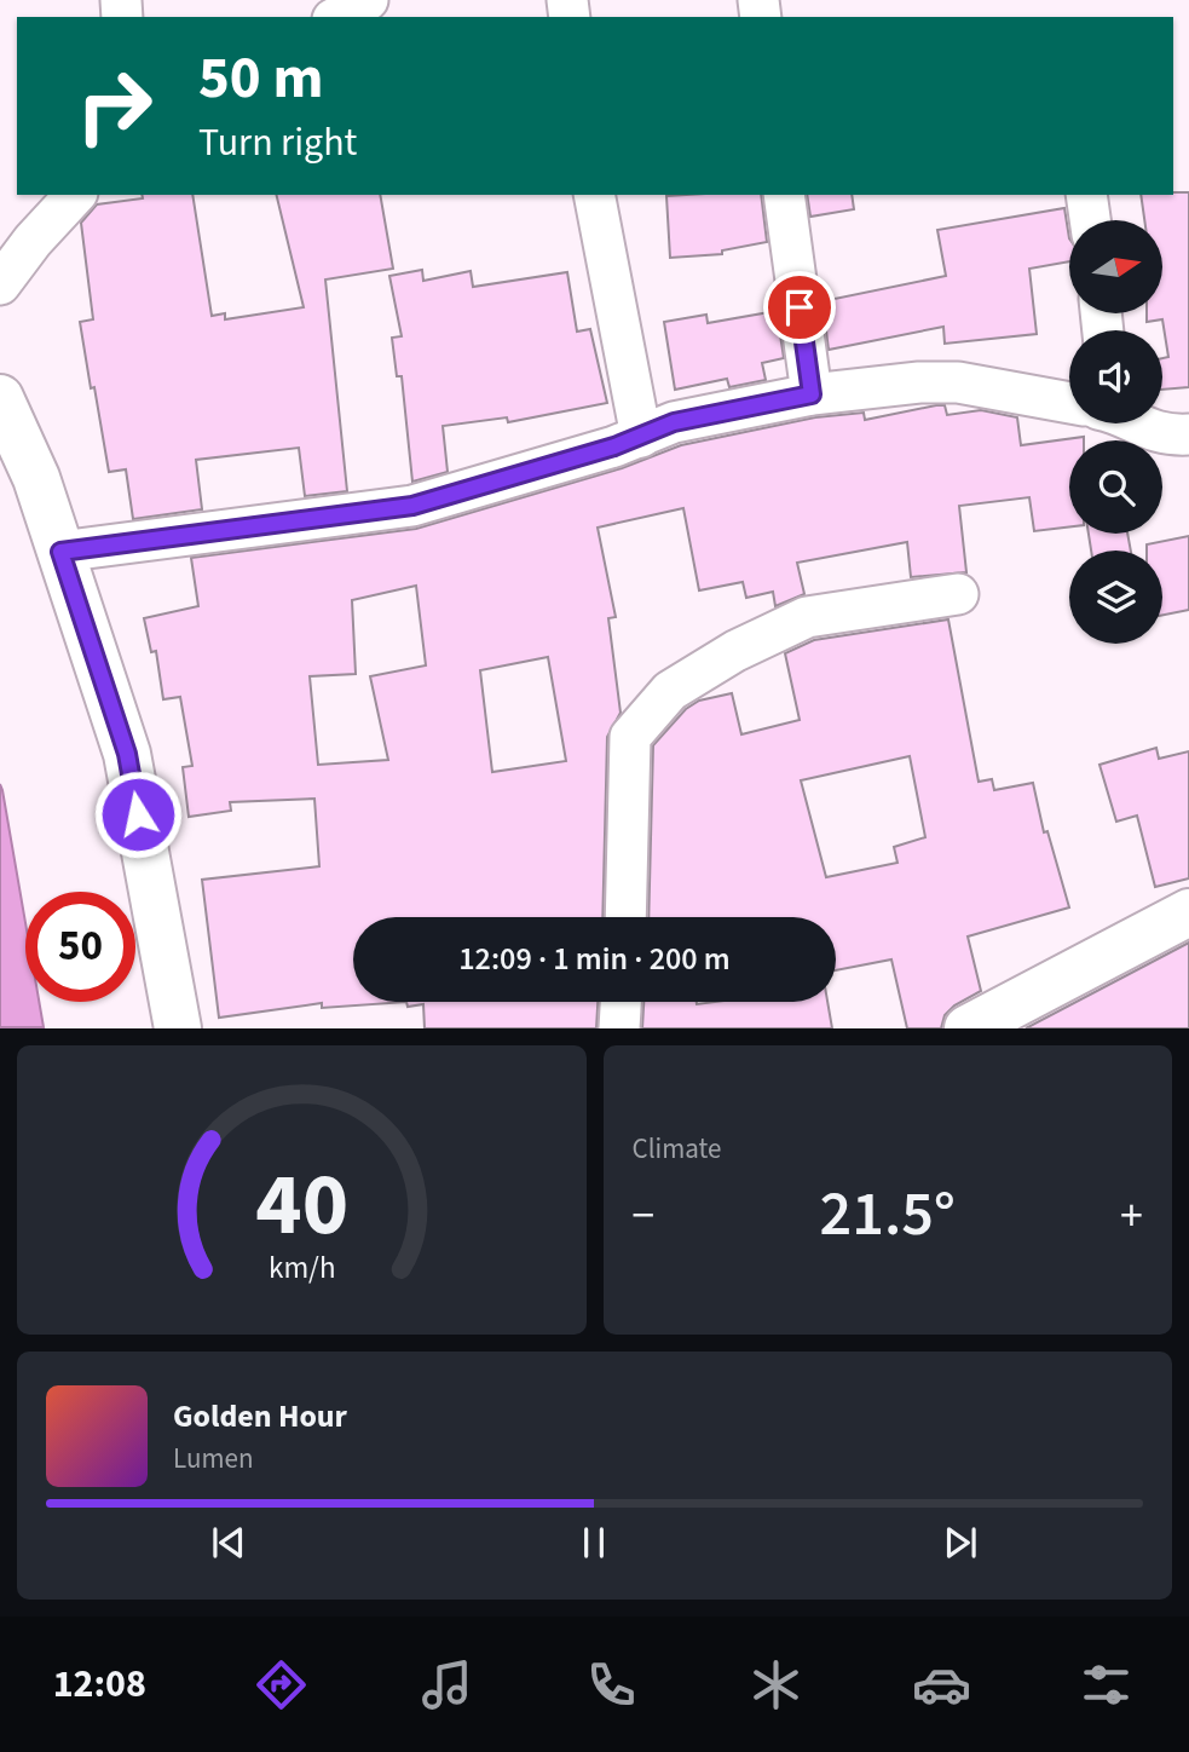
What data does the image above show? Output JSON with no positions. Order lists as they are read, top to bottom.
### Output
{
  "north": "right",
  "page": {
    "turn": ["50 m", "Turn right"],
    "limit": "50",
    "trip": "12:09 · 1 min · 200 m",
    "tile": "Climate",
    "heat": ["−", "21.5°", "+"],
    "song": ["Golden Hour", "Lumen"],
    "tabs": "12:08",
    "gauge": ["40", "km/h"]
  }
}
